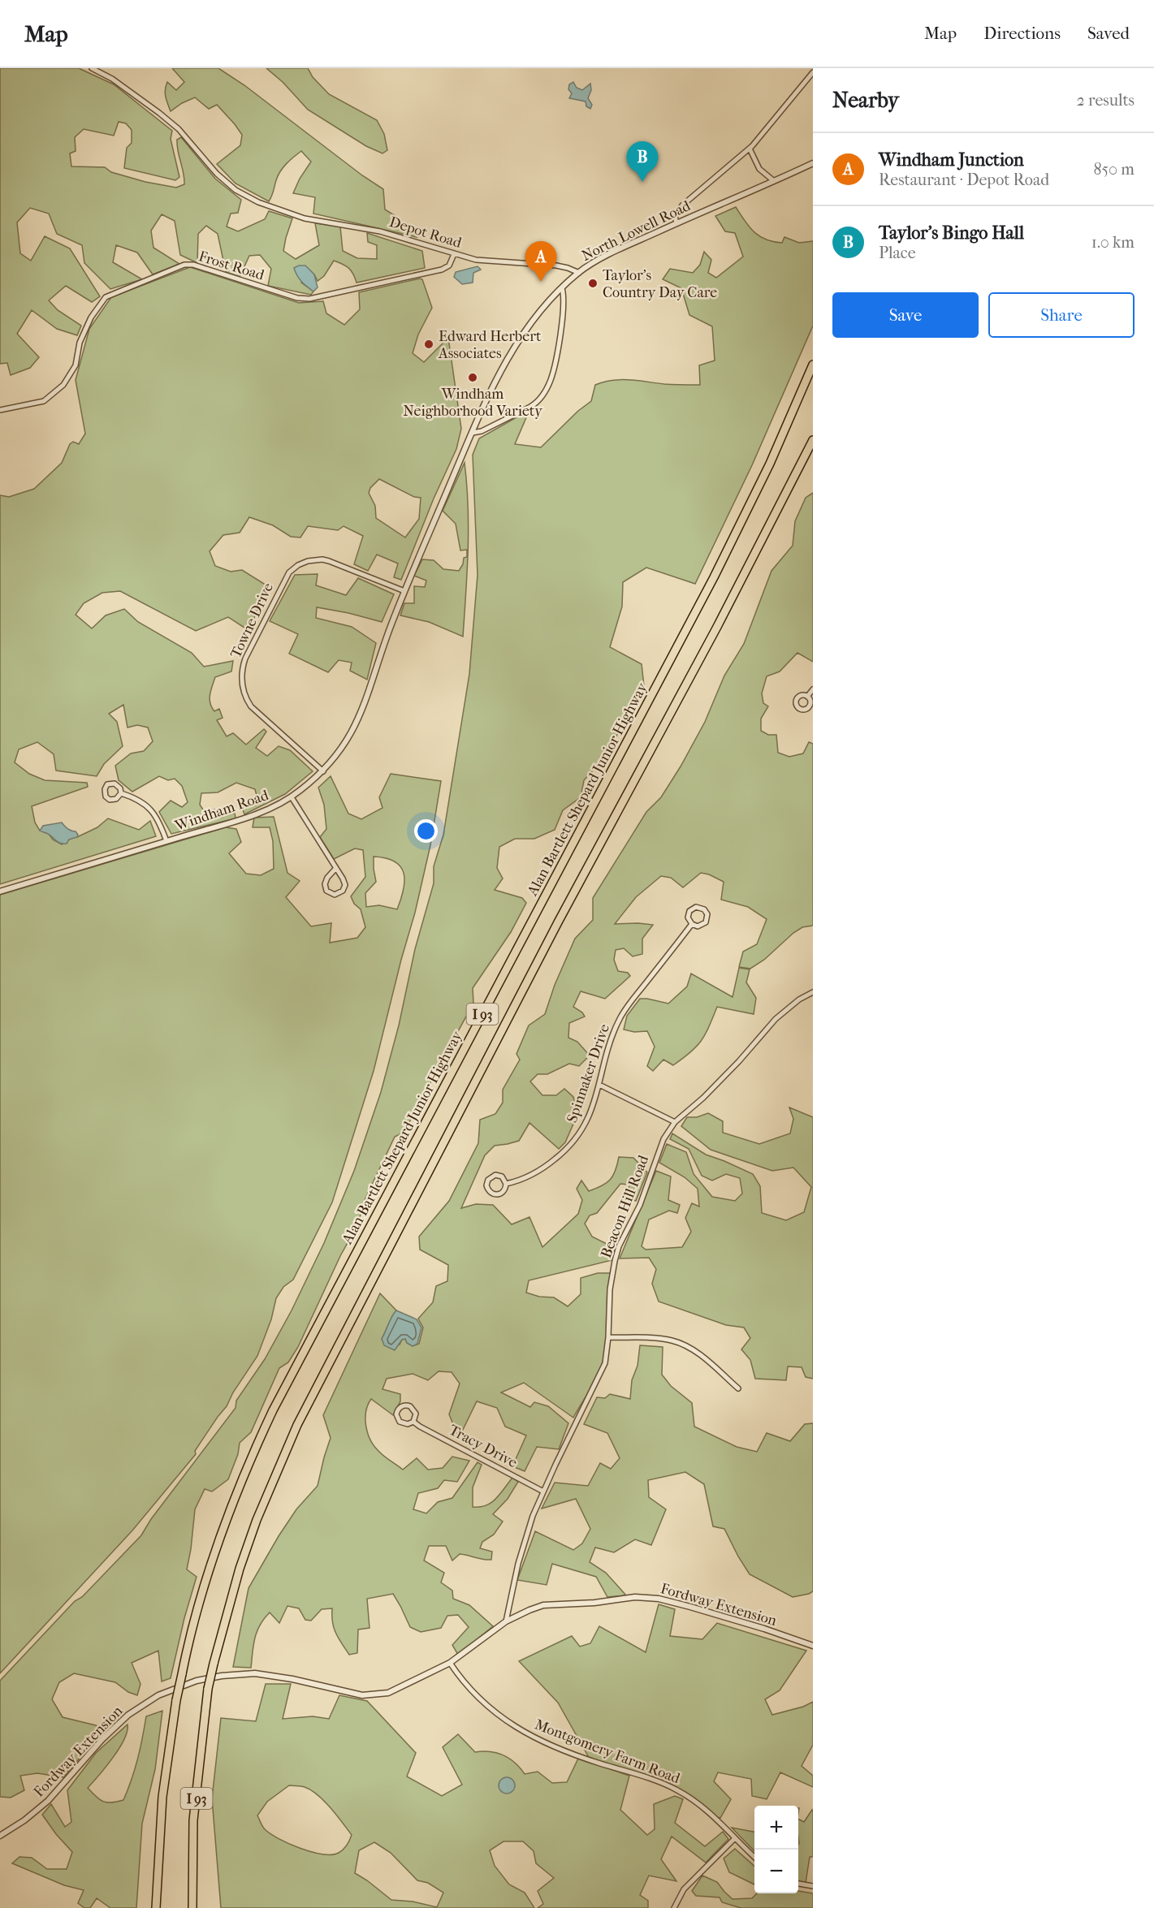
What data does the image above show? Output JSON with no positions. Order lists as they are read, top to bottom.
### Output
{
  "streets": {
    "highway": ["Alan Bartlett Shepard Junior Highway", "I 93"],
    "street": [
      "North Lowell Road",
      "Depot Road",
      "Frost Road",
      "Towne Drive",
      "Windham Road",
      "Spinnaker Drive",
      "Beacon Hill Road",
      "Tracy Drive",
      "Fordway Extension",
      "Montgomery Farm Road"
    ]
  },
  "crossings": [
    ["North Lowell Road", "Depot Road"],
    ["North Lowell Road", "Windham Road"],
    ["Depot Road", "Frost Road"],
    ["Towne Drive", "Windham Road"],
    ["Beacon Hill Road", "Tracy Drive"],
    ["Beacon Hill Road", "Fordway Extension"],
    ["Fordway Extension", "Montgomery Farm Road"]
  ],
  "places": ["Taylor's Country Day Care", "Edward Herbert Associates", "Windham Neighborhood Variety"],
  "page": {
    "header": "Map",
    "nav": ["Map", "Directions", "Saved"],
    "heading": ["Nearby", "2 results"],
    "list": [
      {
        "mark": "A",
        "name": "Windham Junction",
        "note": "Restaurant · Depot Road",
        "value": "850 m"
      },
      {
        "mark": "B",
        "name": "Taylor's Bingo Hall",
        "note": "Place",
        "value": "1.0 km"
      }
    ],
    "pins": ["B", "A"],
    "buttons": ["Save", "Share"],
    "map_buttons": ["+", "−"]
  }
}
